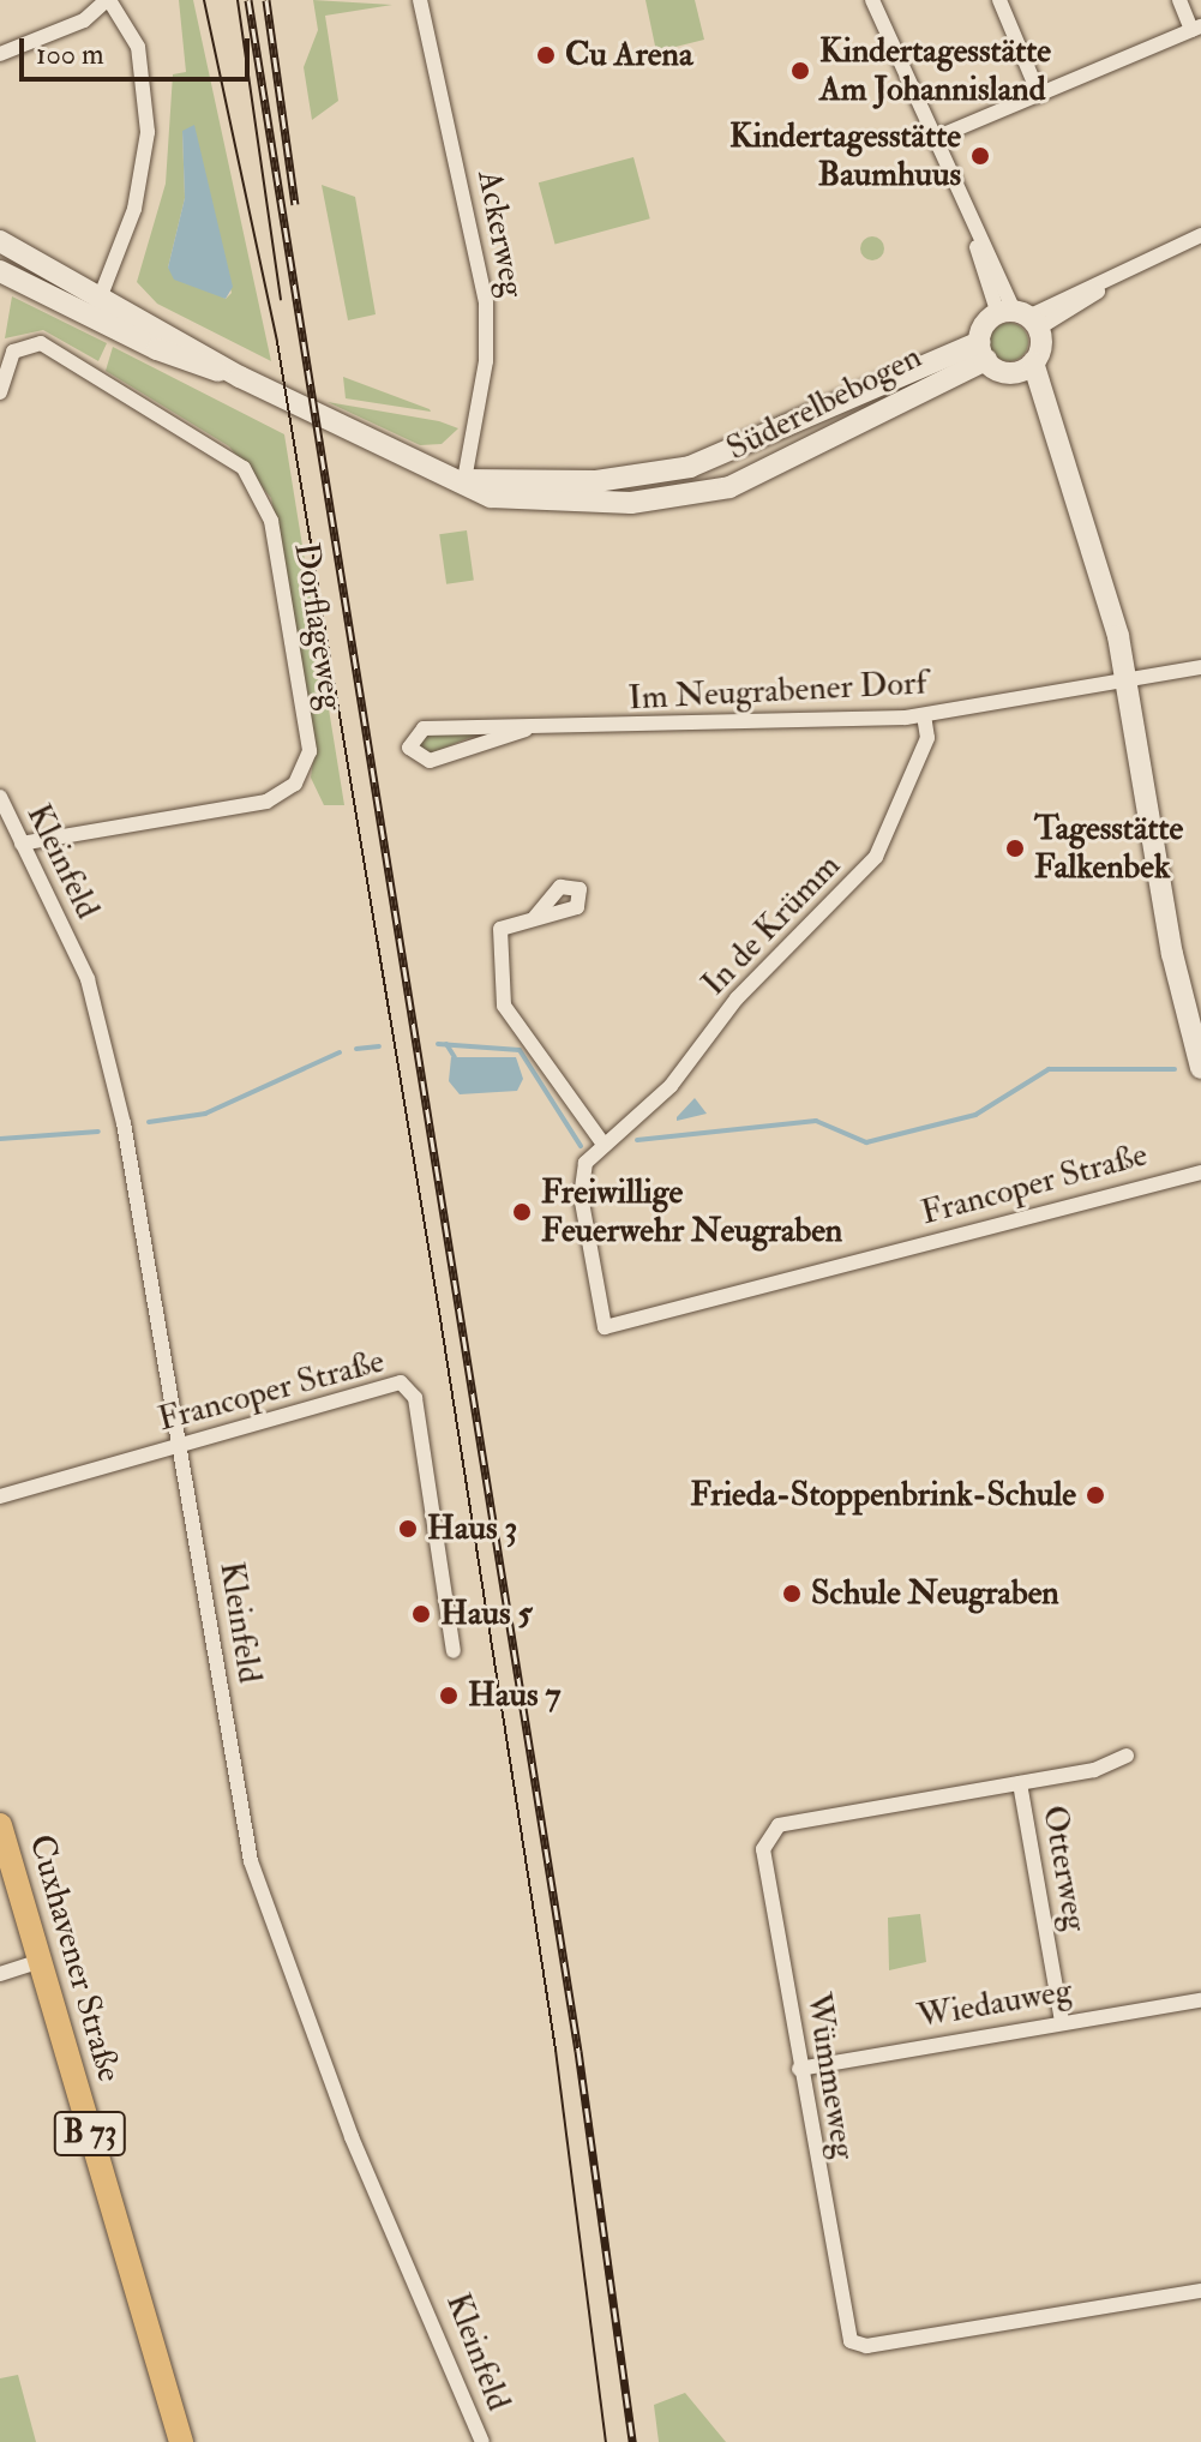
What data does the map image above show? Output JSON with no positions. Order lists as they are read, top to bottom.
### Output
{
  "streets": {
    "main road": ["Süderelbebogen", "Cuxhavener Straße", "B 73"],
    "street": [
      "Ackerweg",
      "Dorflageweg",
      "Im Neugrabener Dorf",
      "Kleinfeld",
      "In de Krümm",
      "Francoper Straße",
      "Otterweg",
      "Wiedauweg",
      "Wümmeweg"
    ]
  },
  "crossings": [
    ["Ackerweg", "Süderelbebogen"],
    ["Dorflageweg", "Kleinfeld"],
    ["Im Neugrabener Dorf", "In de Krümm"],
    ["Kleinfeld", "Francoper Straße"],
    ["In de Krümm", "Francoper Straße"],
    ["Otterweg", "Wiedauweg"],
    ["Otterweg", "Wümmeweg"],
    ["Wiedauweg", "Wümmeweg"]
  ],
  "places": [
    "Cu Arena",
    "Kindertagesstätte Am Johannisland",
    "Kindertagesstätte Baumhuus",
    "Tagesstätte Falkenbek",
    "Freiwillige Feuerwehr Neugraben",
    "Frieda-Stoppenbrink-Schule",
    "Haus 3",
    "Schule Neugraben",
    "Haus 5",
    "Haus 7"
  ],
  "scale_bar": "100 m"
}
